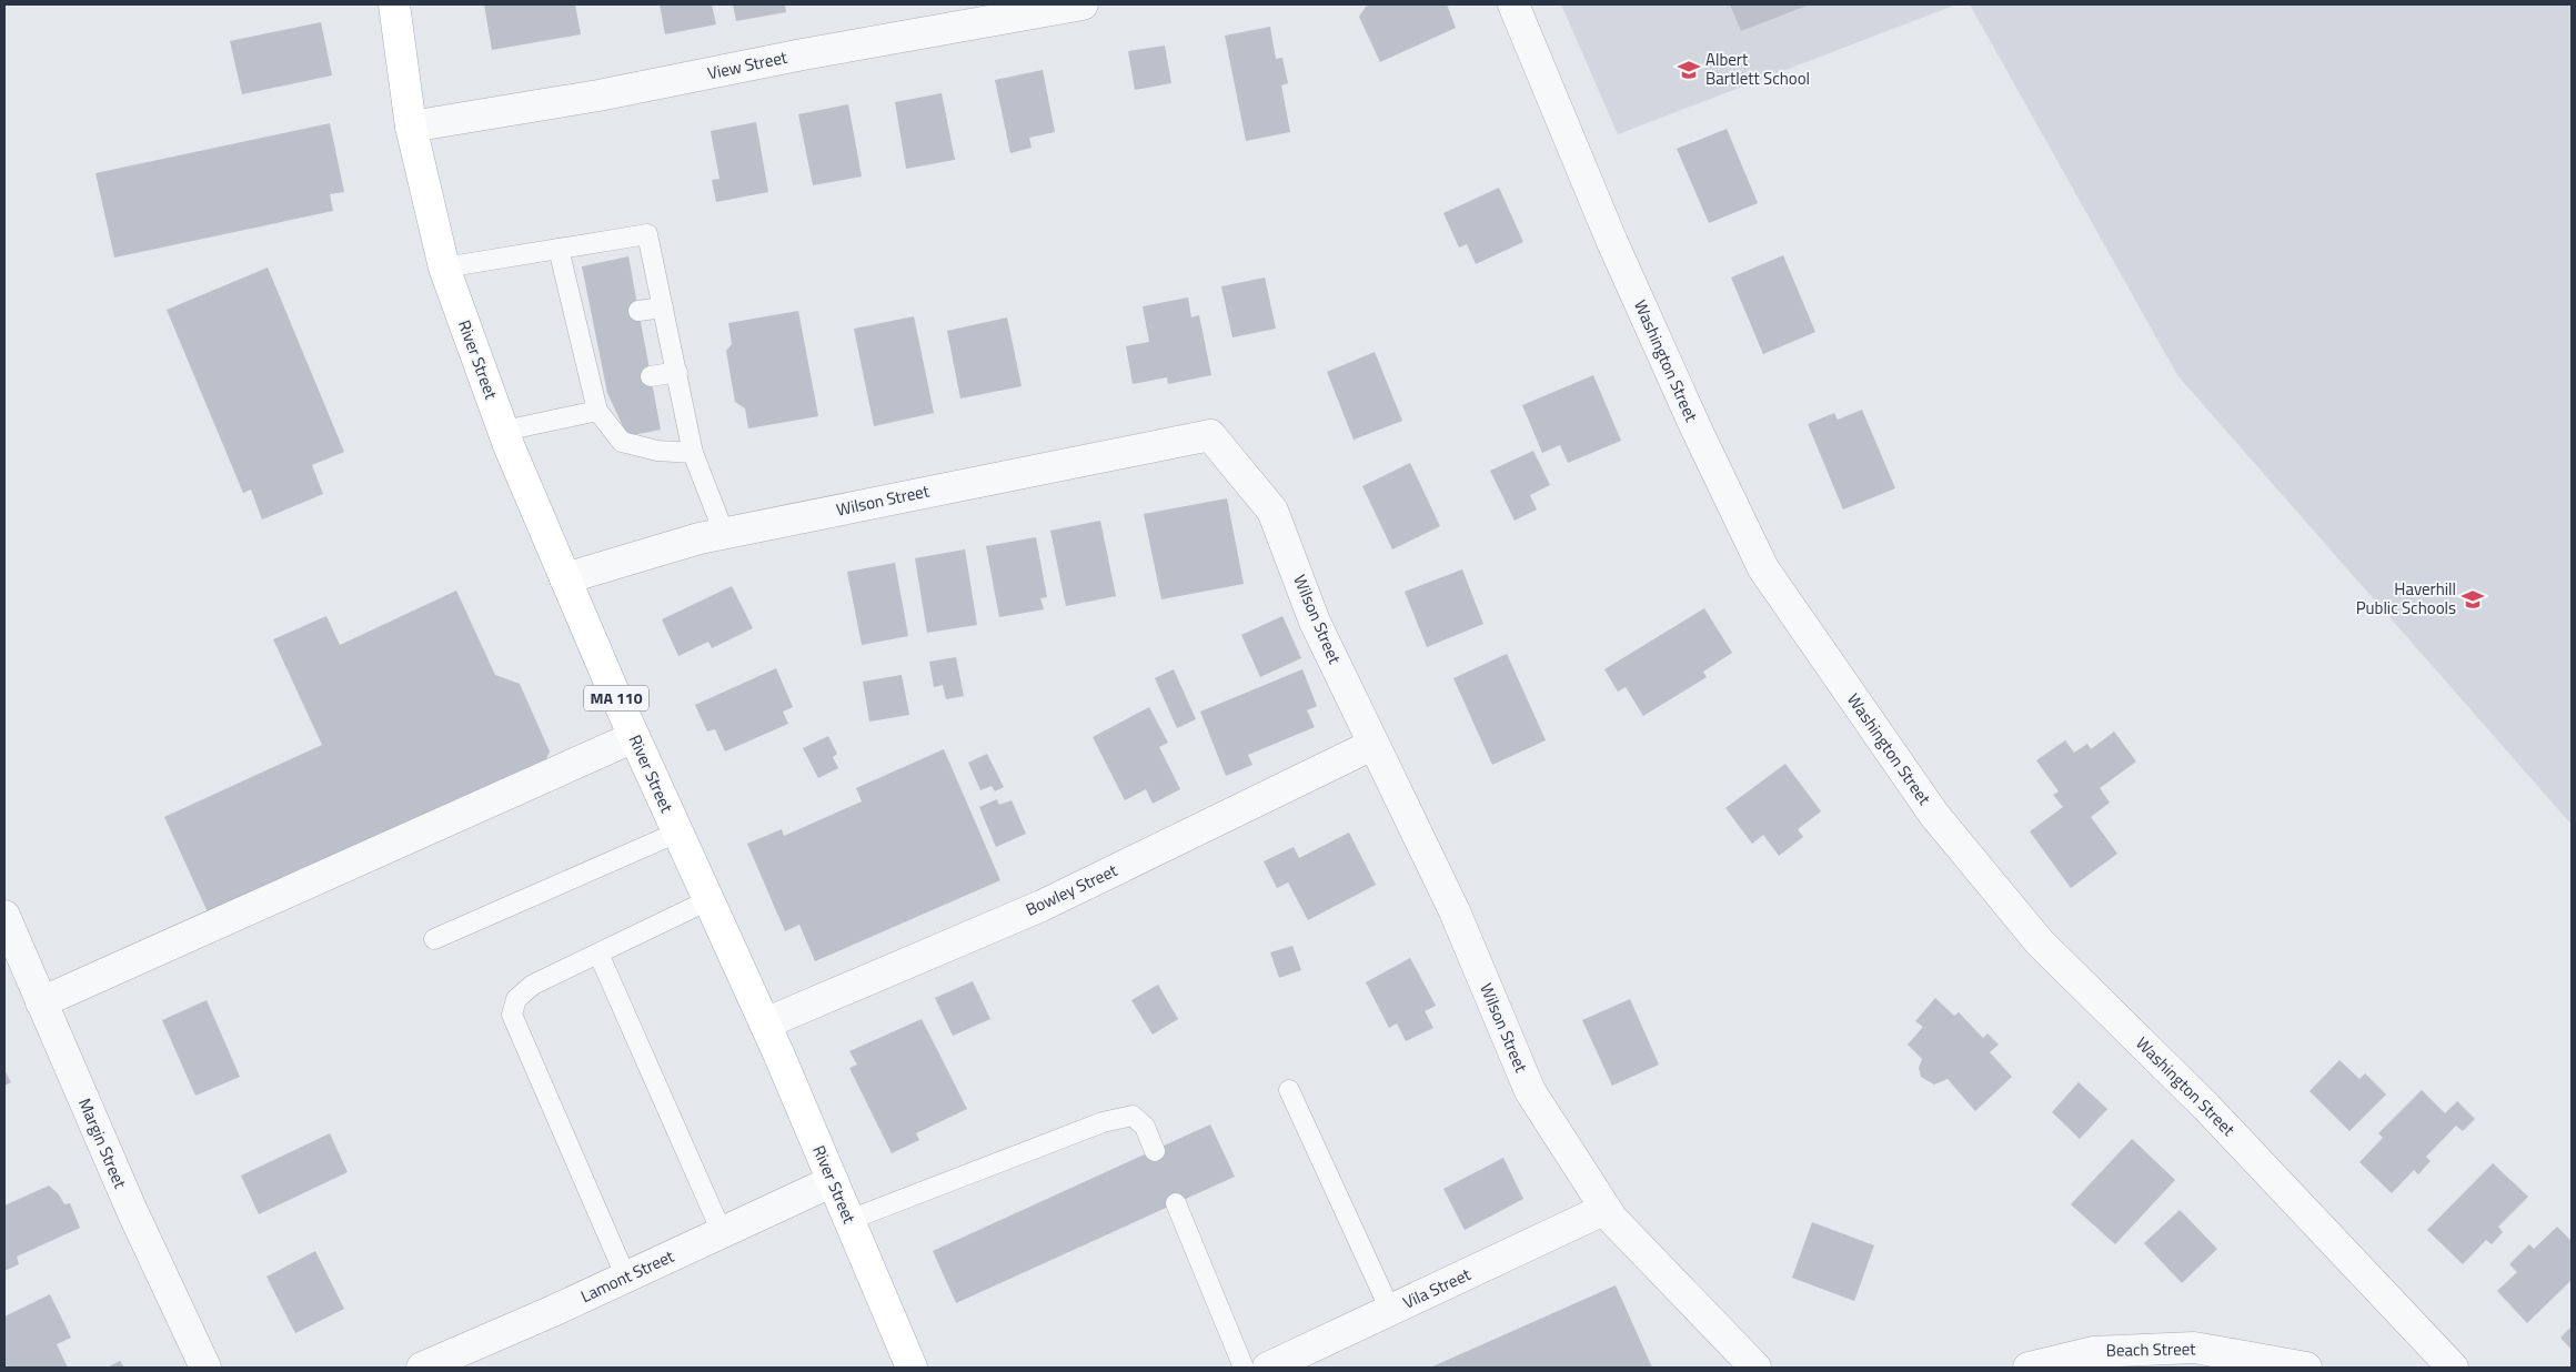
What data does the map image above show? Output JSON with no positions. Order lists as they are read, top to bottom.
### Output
{
  "streets": {
    "main road": ["River Street", "MA 110"],
    "street": [
      "View Street",
      "Washington Street",
      "Wilson Street",
      "Bowley Street",
      "Margin Street",
      "Lamont Street",
      "Vila Street",
      "Beach Street"
    ]
  },
  "crossings": [
    ["View Street", "River Street"],
    ["River Street", "Wilson Street"],
    ["River Street", "Bowley Street"],
    ["River Street", "Lamont Street"],
    ["Wilson Street", "Bowley Street"],
    ["Wilson Street", "Vila Street"]
  ],
  "places": {
    "school or university": ["Albert Bartlett School", "Haverhill Public Schools"]
  }
}
